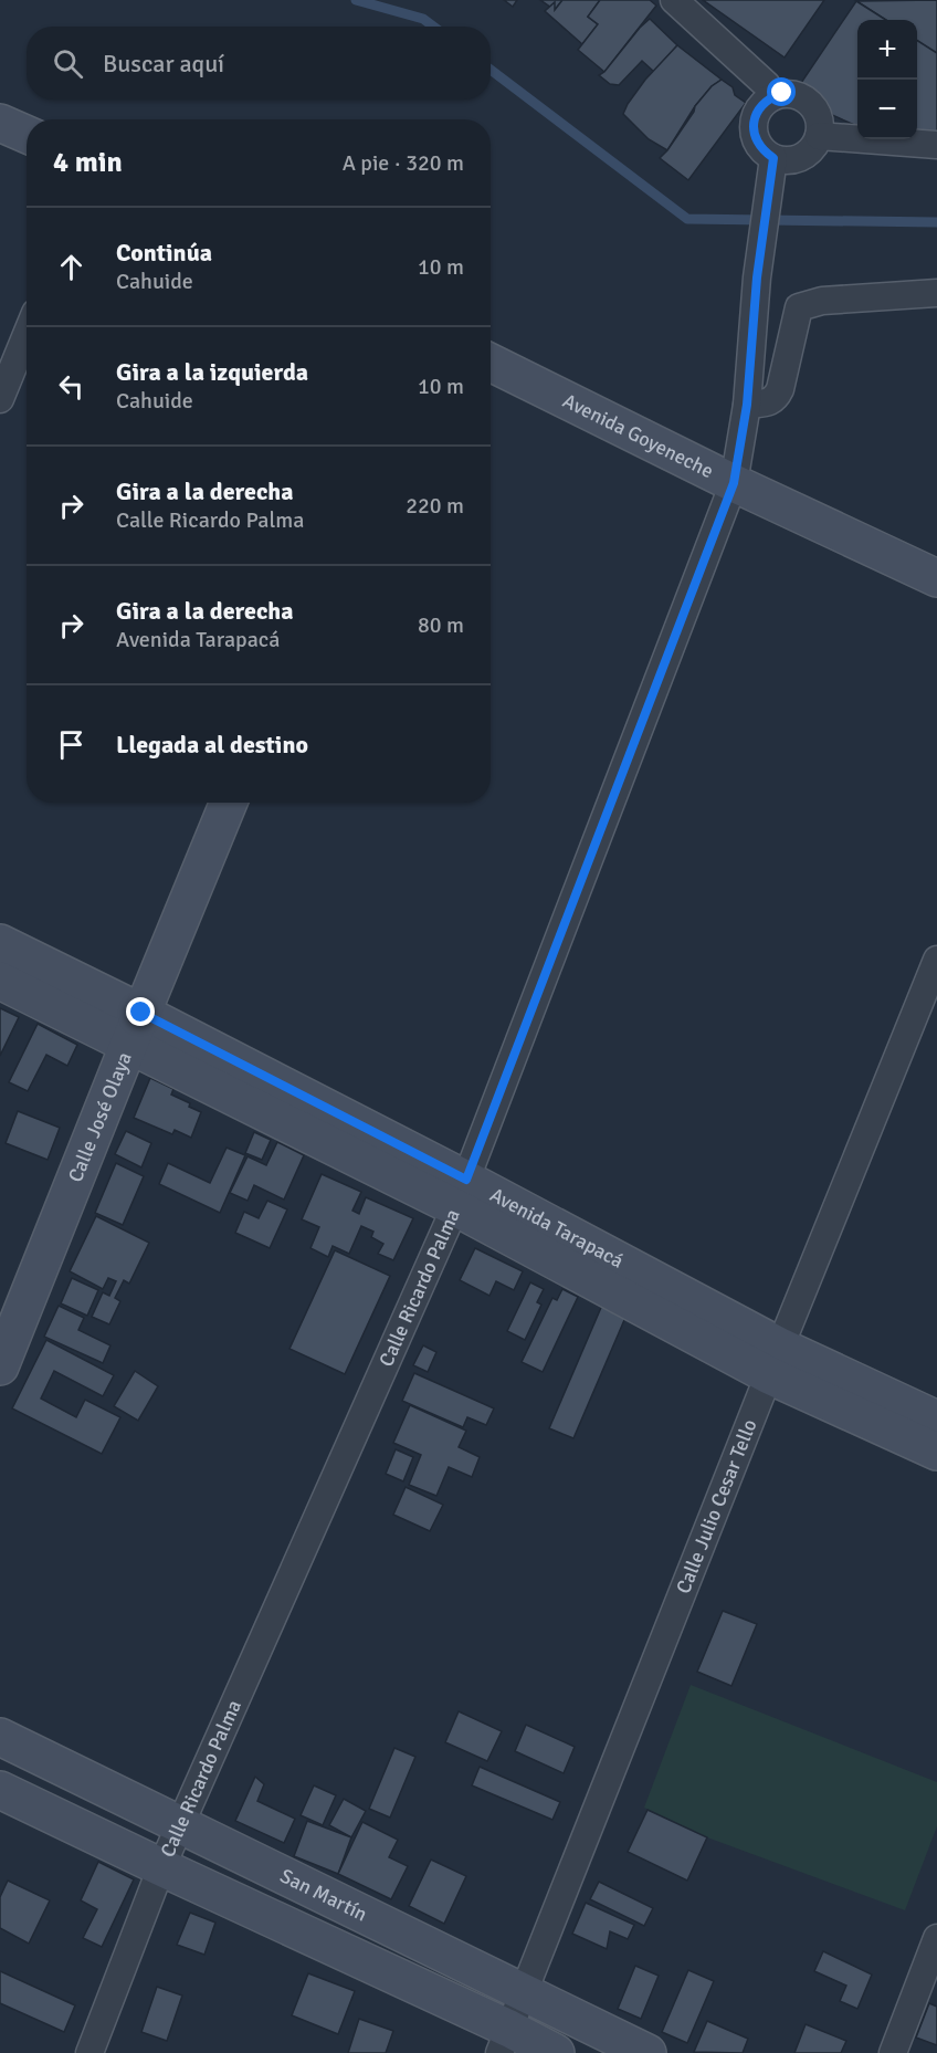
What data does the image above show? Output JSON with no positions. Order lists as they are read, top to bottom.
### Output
{
  "streets": {
    "street": [
      "Avenida Goyeneche",
      "Calle José Olaya",
      "Avenida Tarapacá",
      "Calle Ricardo Palma",
      "Calle Julio Cesar Tello",
      "San Martín"
    ]
  },
  "crossings": [
    ["Avenida Goyeneche", "Calle Ricardo Palma"],
    ["Calle José Olaya", "Avenida Tarapacá"],
    ["Avenida Tarapacá", "Calle Ricardo Palma"],
    ["Avenida Tarapacá", "Calle Julio Cesar Tello"],
    ["Calle Ricardo Palma", "San Martín"],
    ["Calle Julio Cesar Tello", "San Martín"]
  ],
  "page": {
    "map_buttons": ["+", "−"],
    "search": "Buscar aquí",
    "heading": ["4 min", "A pie · 320 m"],
    "list": [
      ["Continúa", "Cahuide", "10 m"],
      ["Gira a la izquierda", "Cahuide", "10 m"],
      ["Gira a la derecha", "Calle Ricardo Palma", "220 m"],
      ["Gira a la derecha", "Avenida Tarapacá", "80 m"],
      "Llegada al destino"
    ]
  }
}
